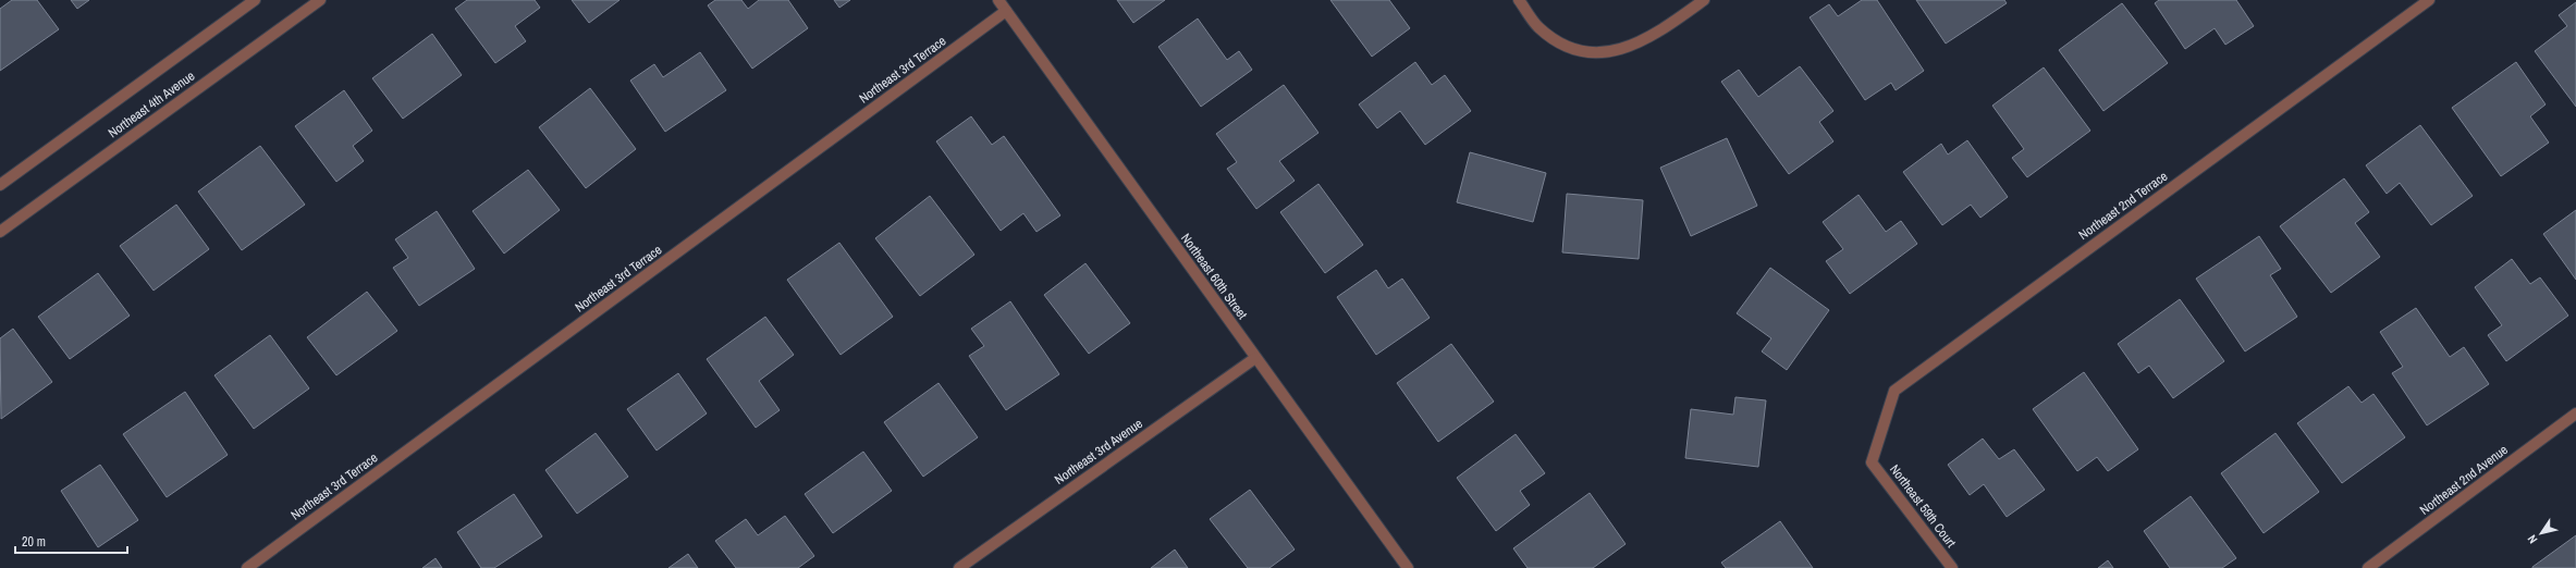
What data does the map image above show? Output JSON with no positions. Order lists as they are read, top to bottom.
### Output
{
  "streets": {
    "street": [
      "Northeast 3rd Terrace",
      "Northeast 4th Avenue",
      "Northeast 2nd Terrace",
      "Northeast 60th Street",
      "Northeast 3rd Avenue",
      "Northeast 2nd Avenue",
      "Northeast 59th Court"
    ]
  },
  "crossings": [
    ["Northeast 3rd Terrace", "Northeast 60th Street"],
    ["Northeast 2nd Terrace", "Northeast 59th Court"],
    ["Northeast 60th Street", "Northeast 3rd Avenue"]
  ],
  "scale_bar": "20 m",
  "north": "bottom left"
}
